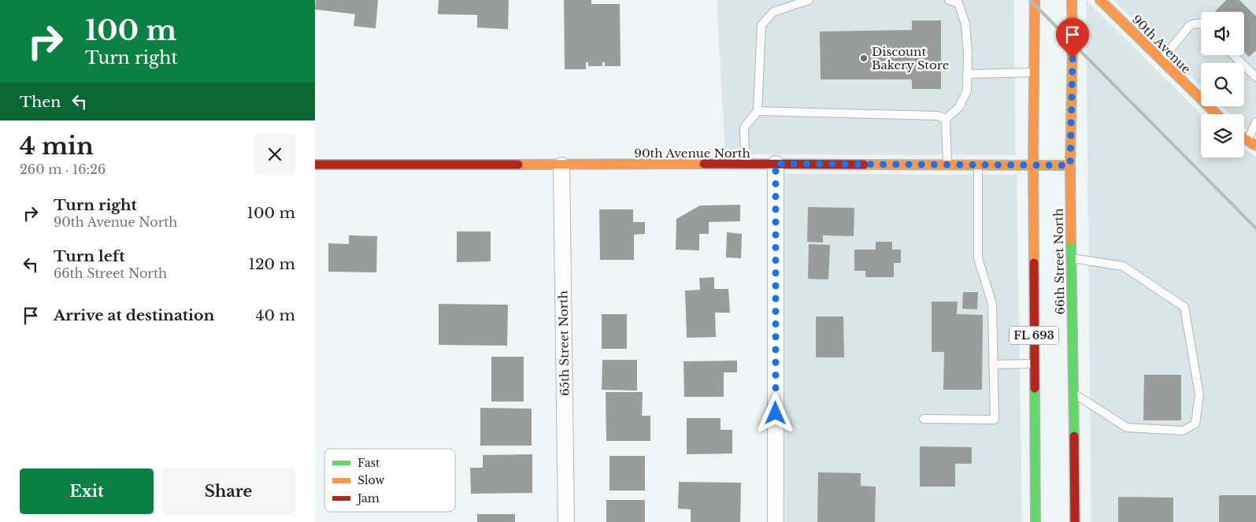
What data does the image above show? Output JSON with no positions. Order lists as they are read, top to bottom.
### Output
{
  "streets": {
    "main road": [
      "90th Avenue",
      "90th Avenue North",
      "66th Street North",
      "FL 693"
    ],
    "street": ["65th Street North"]
  },
  "crossings": [
    ["90th Avenue North", "66th Street North"],
    ["90th Avenue North", "65th Street North"]
  ],
  "places": ["Discount Bakery Store"],
  "legend": ["Fast", "Slow", "Jam"],
  "page": {
    "turn": ["100 m", "Turn right"],
    "then": "Then",
    "heading": ["4 min", "260 m · 16:26"],
    "list": [
      {
        "name": "Turn right",
        "note": "90th Avenue North",
        "value": "100 m"
      },
      {
        "name": "Turn left",
        "note": "66th Street North",
        "value": "120 m"
      },
      {
        "name": "Arrive at destination",
        "value": "40 m"
      }
    ],
    "buttons": ["Exit", "Share"]
  }
}
